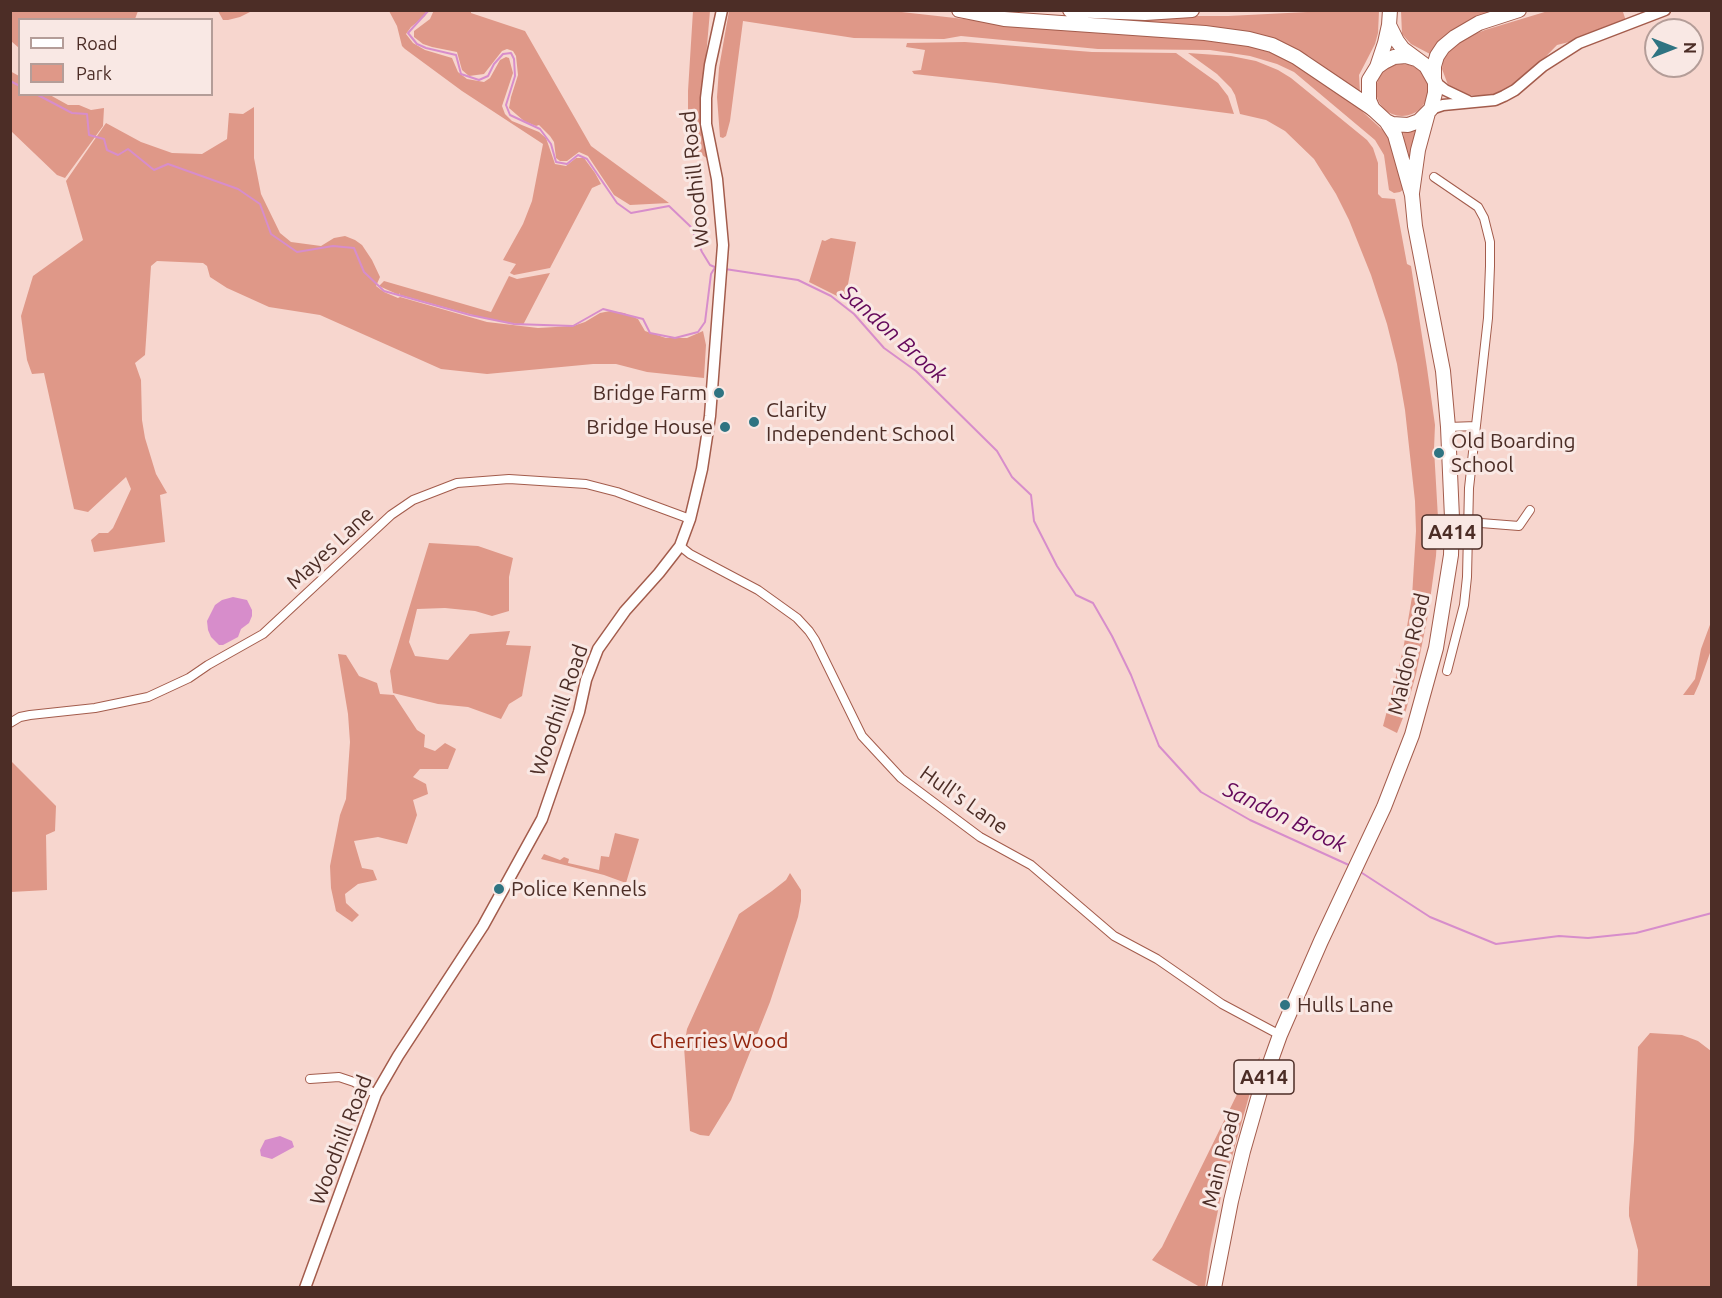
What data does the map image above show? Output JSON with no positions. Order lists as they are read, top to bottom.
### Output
{
  "streets": {
    "main road": ["A414", "Maldon Road", "Main Road"],
    "street": ["Woodhill Road", "Mayes Lane", "Hull's Lane"]
  },
  "crossings": [
    ["Woodhill Road", "Mayes Lane"],
    ["Woodhill Road", "Hull's Lane"],
    ["Maldon Road", "Main Road"],
    ["Hull's Lane", "Main Road"]
  ],
  "water": ["Sandon Brook"],
  "parks": ["Cherries Wood"],
  "places": [
    "Bridge Farm",
    "Clarity Independent School",
    "Bridge House",
    "Old Boarding School",
    "Police Kennels",
    "Hulls Lane"
  ],
  "legend": ["Road", "Park"],
  "north": "right"
}
